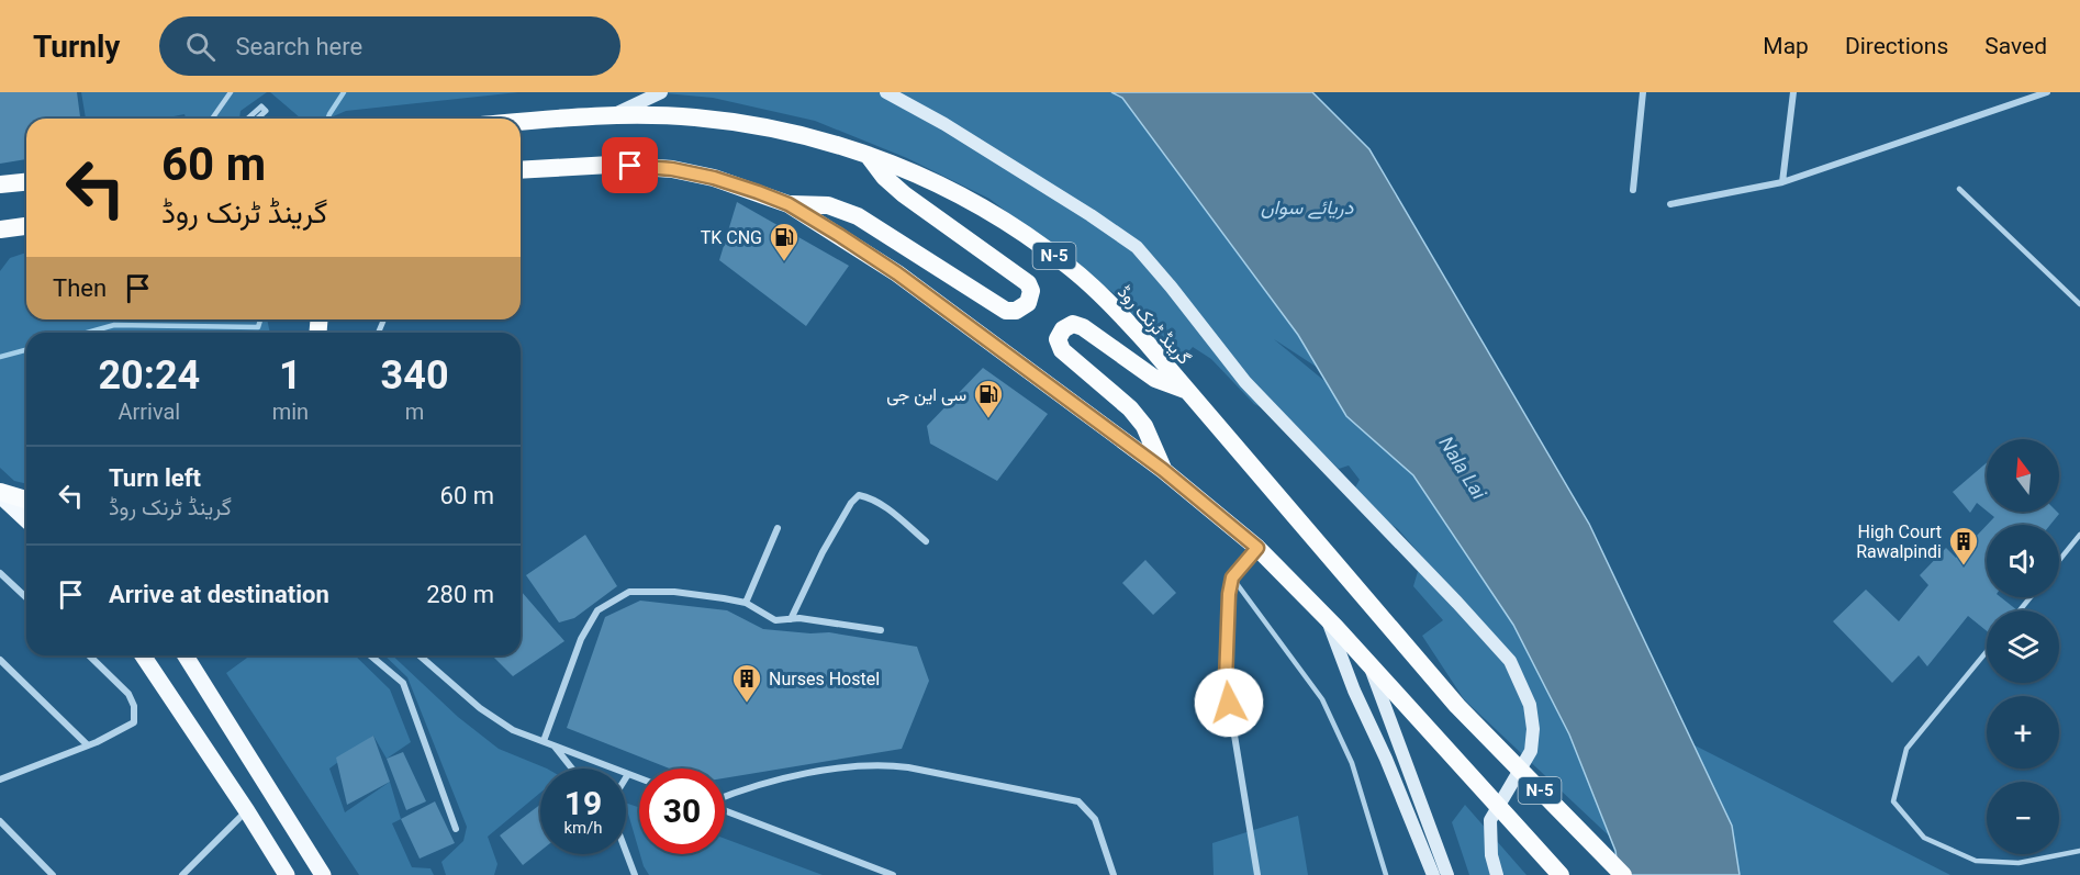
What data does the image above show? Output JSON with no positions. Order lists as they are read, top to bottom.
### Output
{
  "streets": {
    "highway": ["N-5", "گرینڈ ٹرنک روڈ"]
  },
  "water": ["دریائے سواں", "Nala Lai"],
  "places": {
    "fuel station": ["TK CNG", "سی این جی"],
    "building": ["High Court Rawalpindi", "Nurses Hostel"]
  },
  "north": "top",
  "page": {
    "header": "Turnly",
    "search": "Search here",
    "nav": ["Map", "Directions", "Saved"],
    "turn": ["60 m", "گرینڈ ٹرنک روڈ"],
    "then": "Then",
    "eta": [
      "20:24",
      "Arrival",
      "1",
      "min",
      "340",
      "m"
    ],
    "map_buttons": ["+", "−"],
    "list": [
      {
        "name": "Turn left",
        "note": "گرینڈ ٹرنک روڈ",
        "value": "60 m"
      },
      {
        "name": "Arrive at destination",
        "value": "280 m"
      }
    ],
    "speed": "19 km/h",
    "limit": "30"
  }
}
